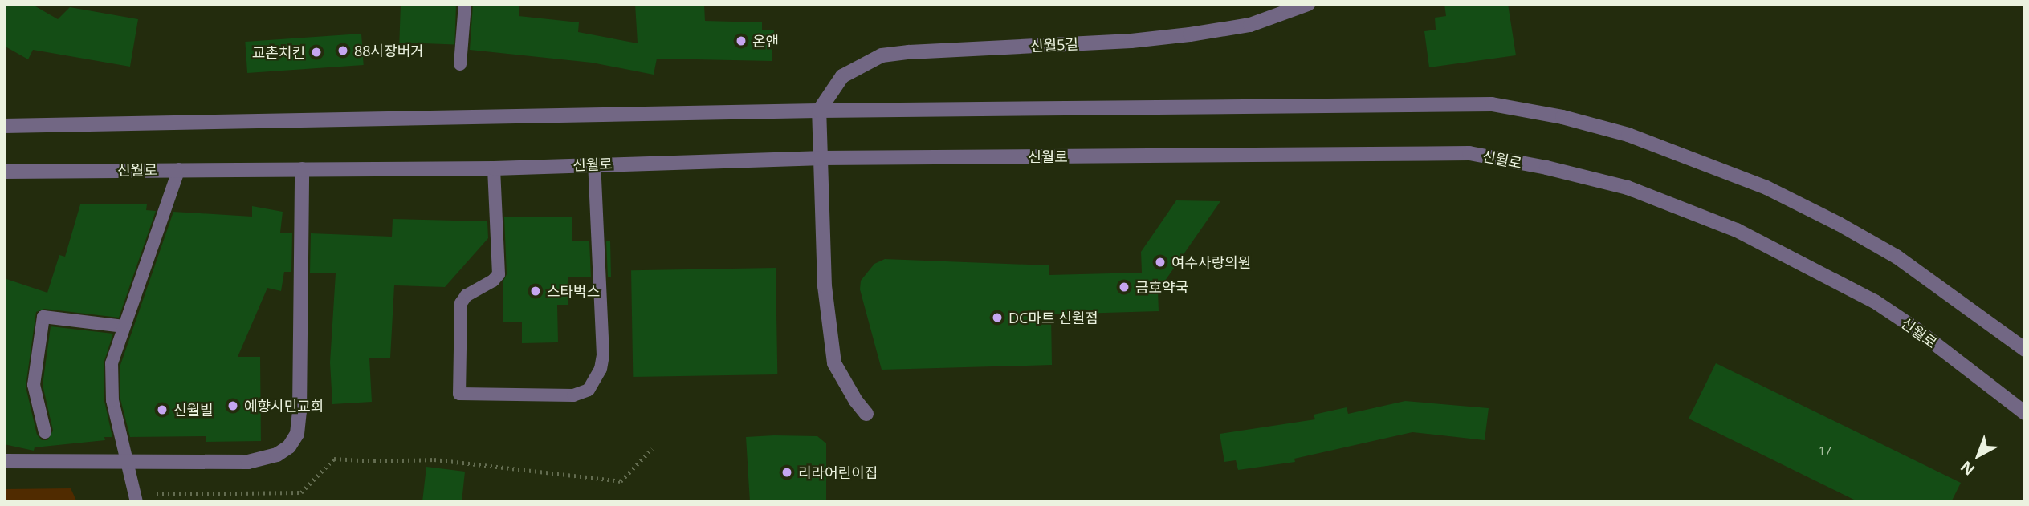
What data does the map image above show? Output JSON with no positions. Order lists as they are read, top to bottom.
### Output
{
  "streets": {
    "street": ["신월5길", "신월로"]
  },
  "places": [
    "온앤",
    "88시장버거",
    "교촌치킨",
    "여수사랑의원",
    "금호약국",
    "스타벅스",
    "DC마트 신월점",
    "예향시민교회",
    "신월빌",
    "리라어린이집"
  ],
  "house_numbers": ["17"],
  "north": "bottom left"
}
